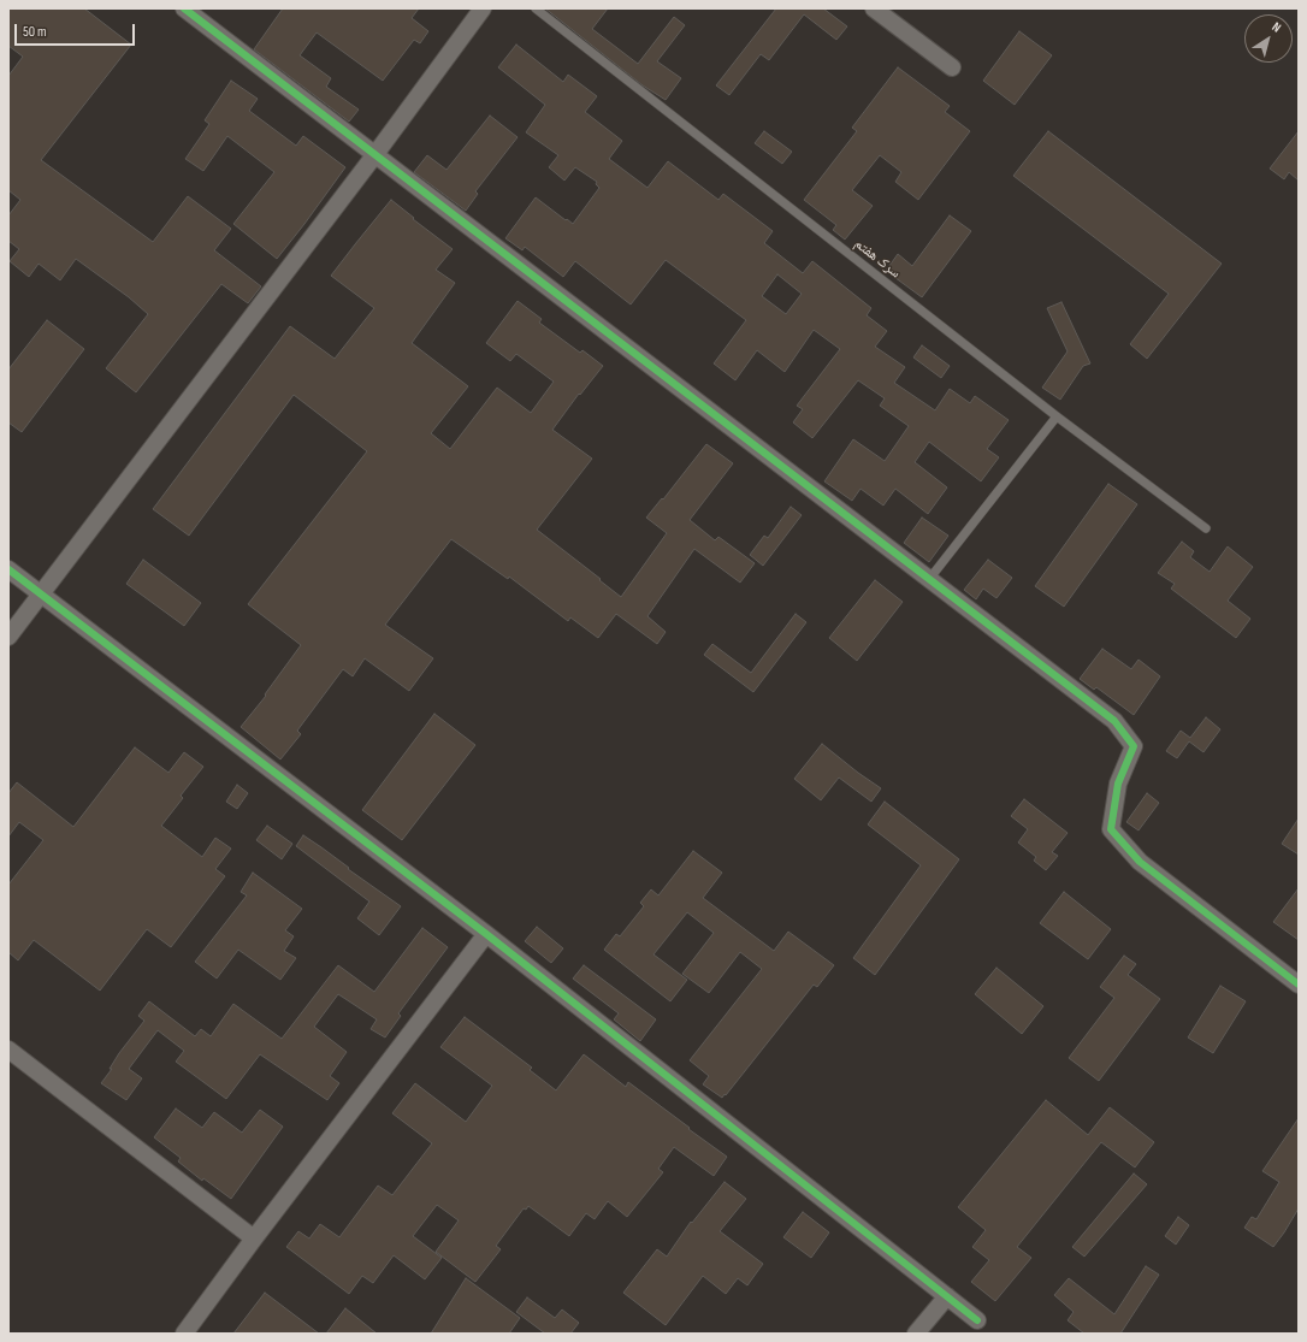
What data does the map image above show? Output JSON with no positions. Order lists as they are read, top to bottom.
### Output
{
  "streets": {
    "lane": ["سرک هفتم"]
  },
  "scale_bar": "50 m",
  "north": "top right"
}
